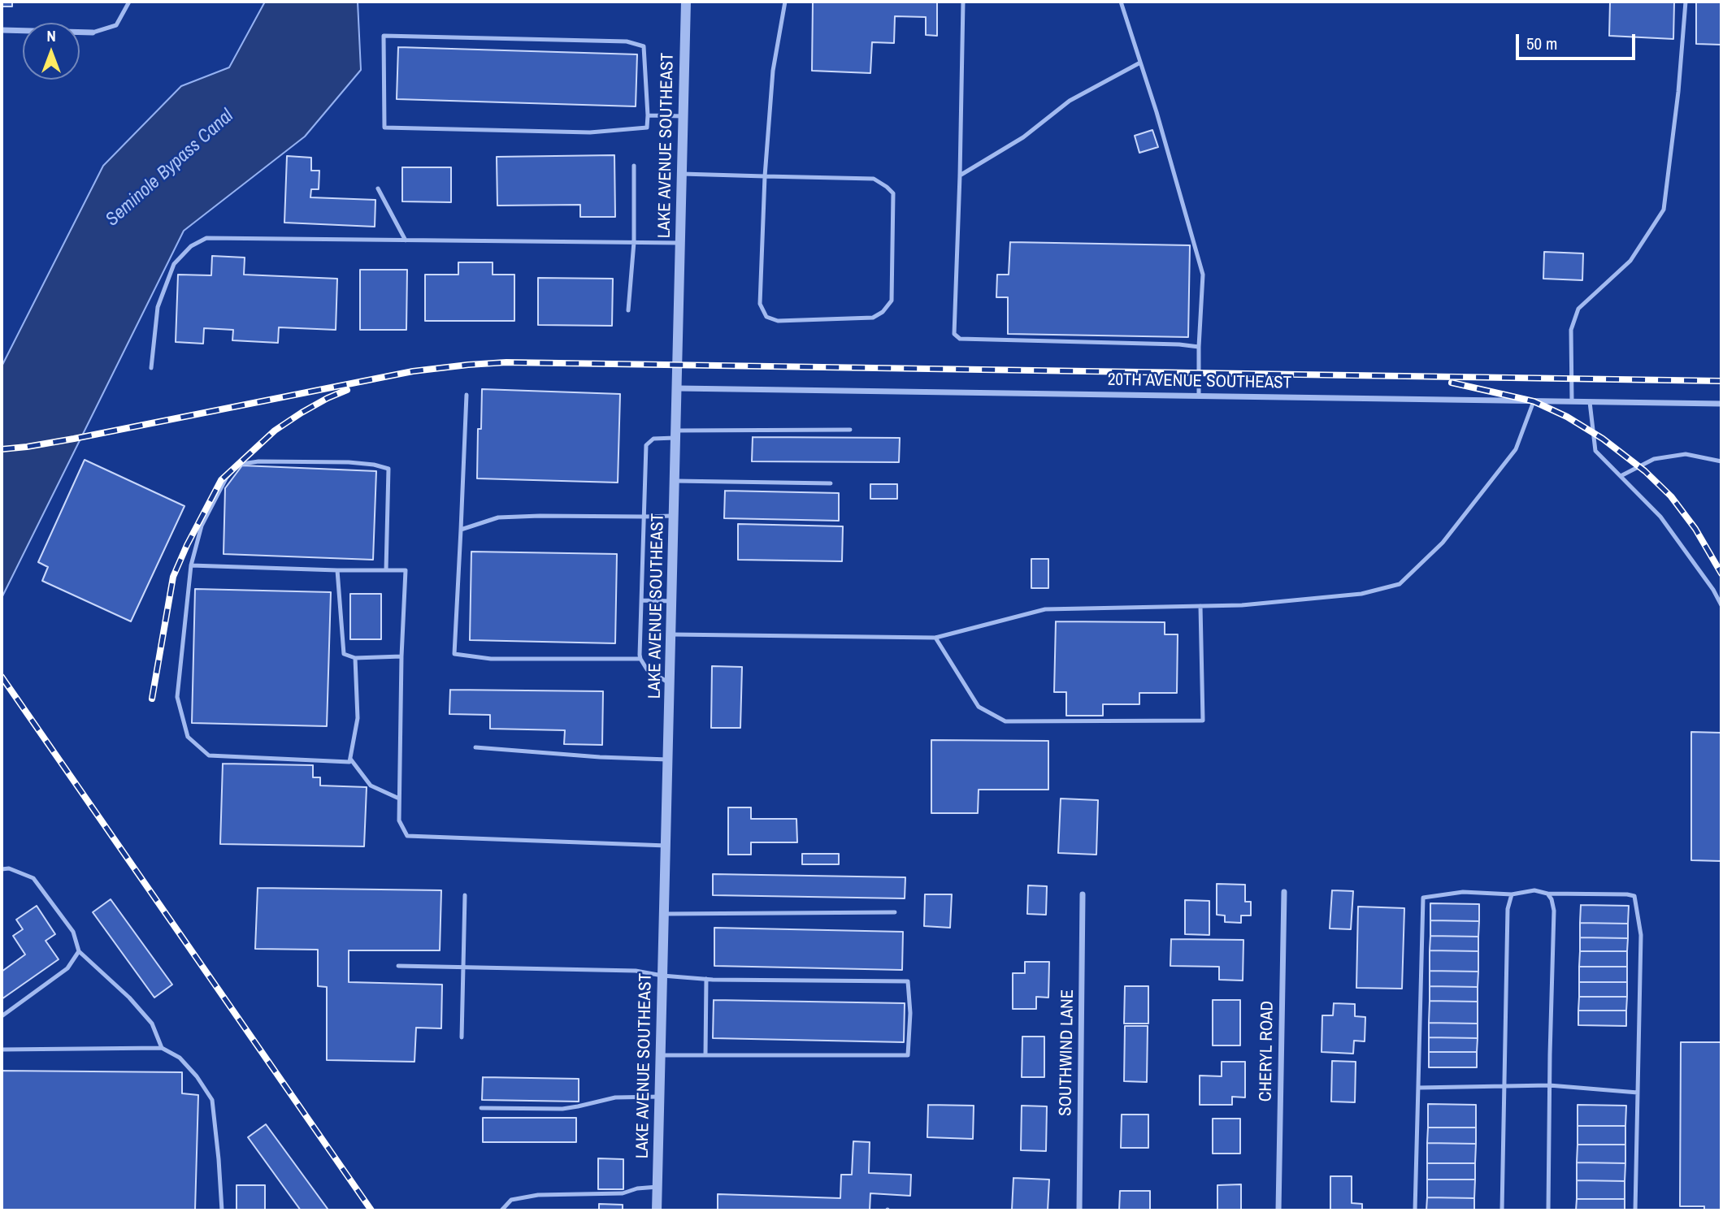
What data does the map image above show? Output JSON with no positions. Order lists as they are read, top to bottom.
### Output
{
  "streets": {
    "street": [
      "LAKE AVENUE SOUTHEAST",
      "20TH AVENUE SOUTHEAST",
      "CHERYL ROAD",
      "SOUTHWIND LANE"
    ]
  },
  "crossings": [
    ["LAKE AVENUE SOUTHEAST", "20TH AVENUE SOUTHEAST"]
  ],
  "water": ["Seminole Bypass Canal"],
  "scale_bar": "50 m",
  "north": "top"
}
